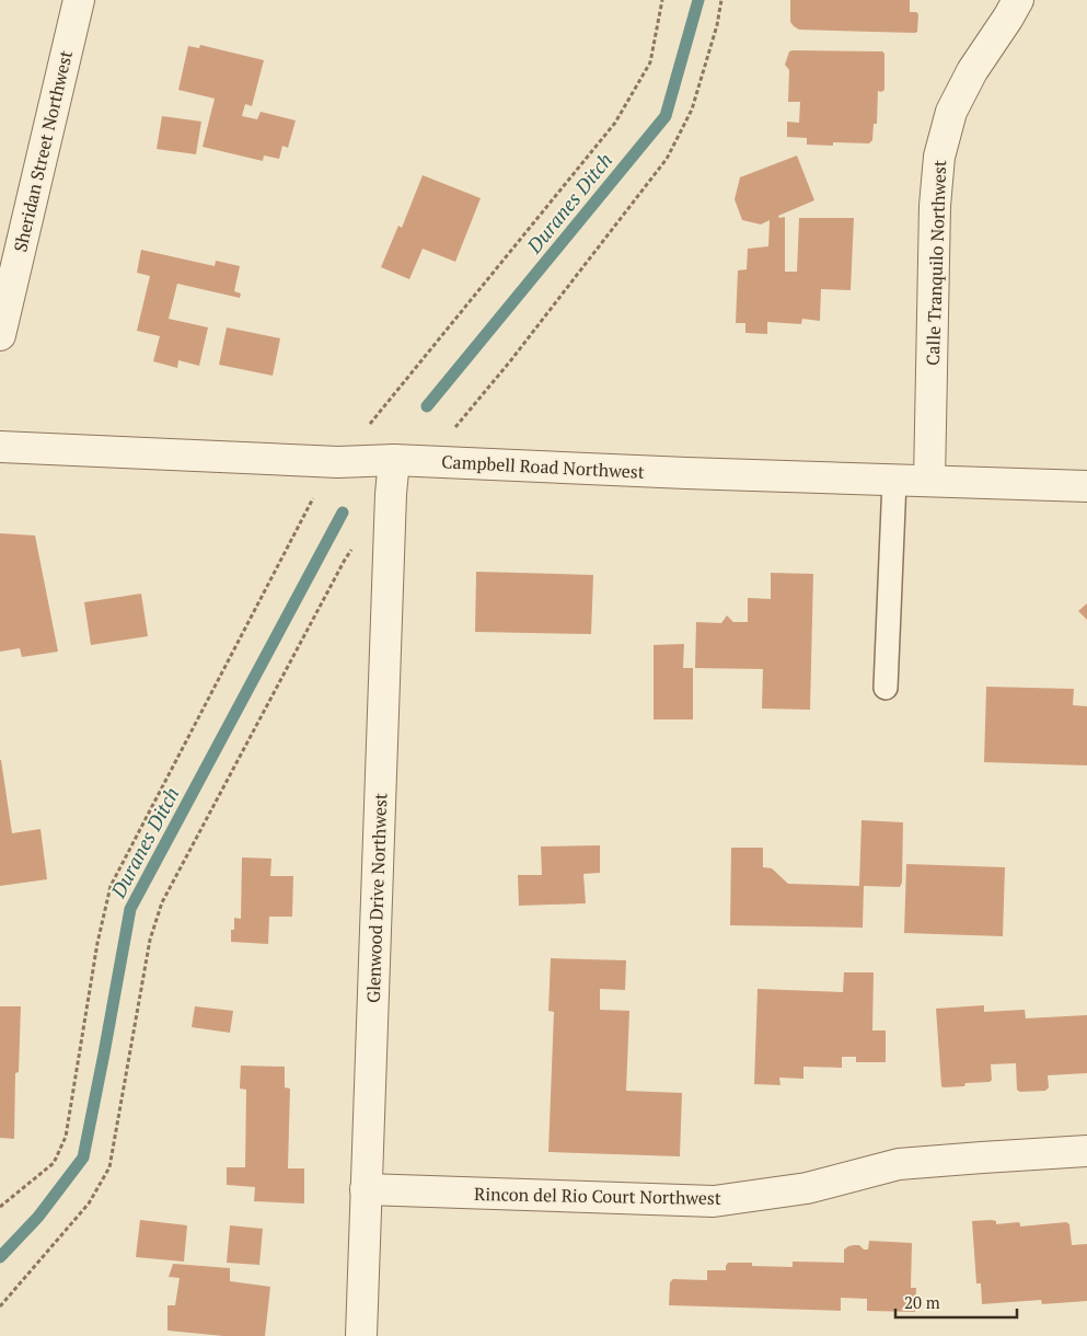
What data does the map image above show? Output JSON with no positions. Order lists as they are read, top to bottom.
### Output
{
  "streets": {
    "street": [
      "Sheridan Street Northwest",
      "Calle Tranquilo Northwest",
      "Campbell Road Northwest",
      "Glenwood Drive Northwest",
      "Rincon del Rio Court Northwest"
    ]
  },
  "crossings": [
    ["Calle Tranquilo Northwest", "Campbell Road Northwest"],
    ["Campbell Road Northwest", "Glenwood Drive Northwest"],
    ["Glenwood Drive Northwest", "Rincon del Rio Court Northwest"]
  ],
  "water": ["Duranes Ditch"],
  "scale_bar": "20 m"
}
